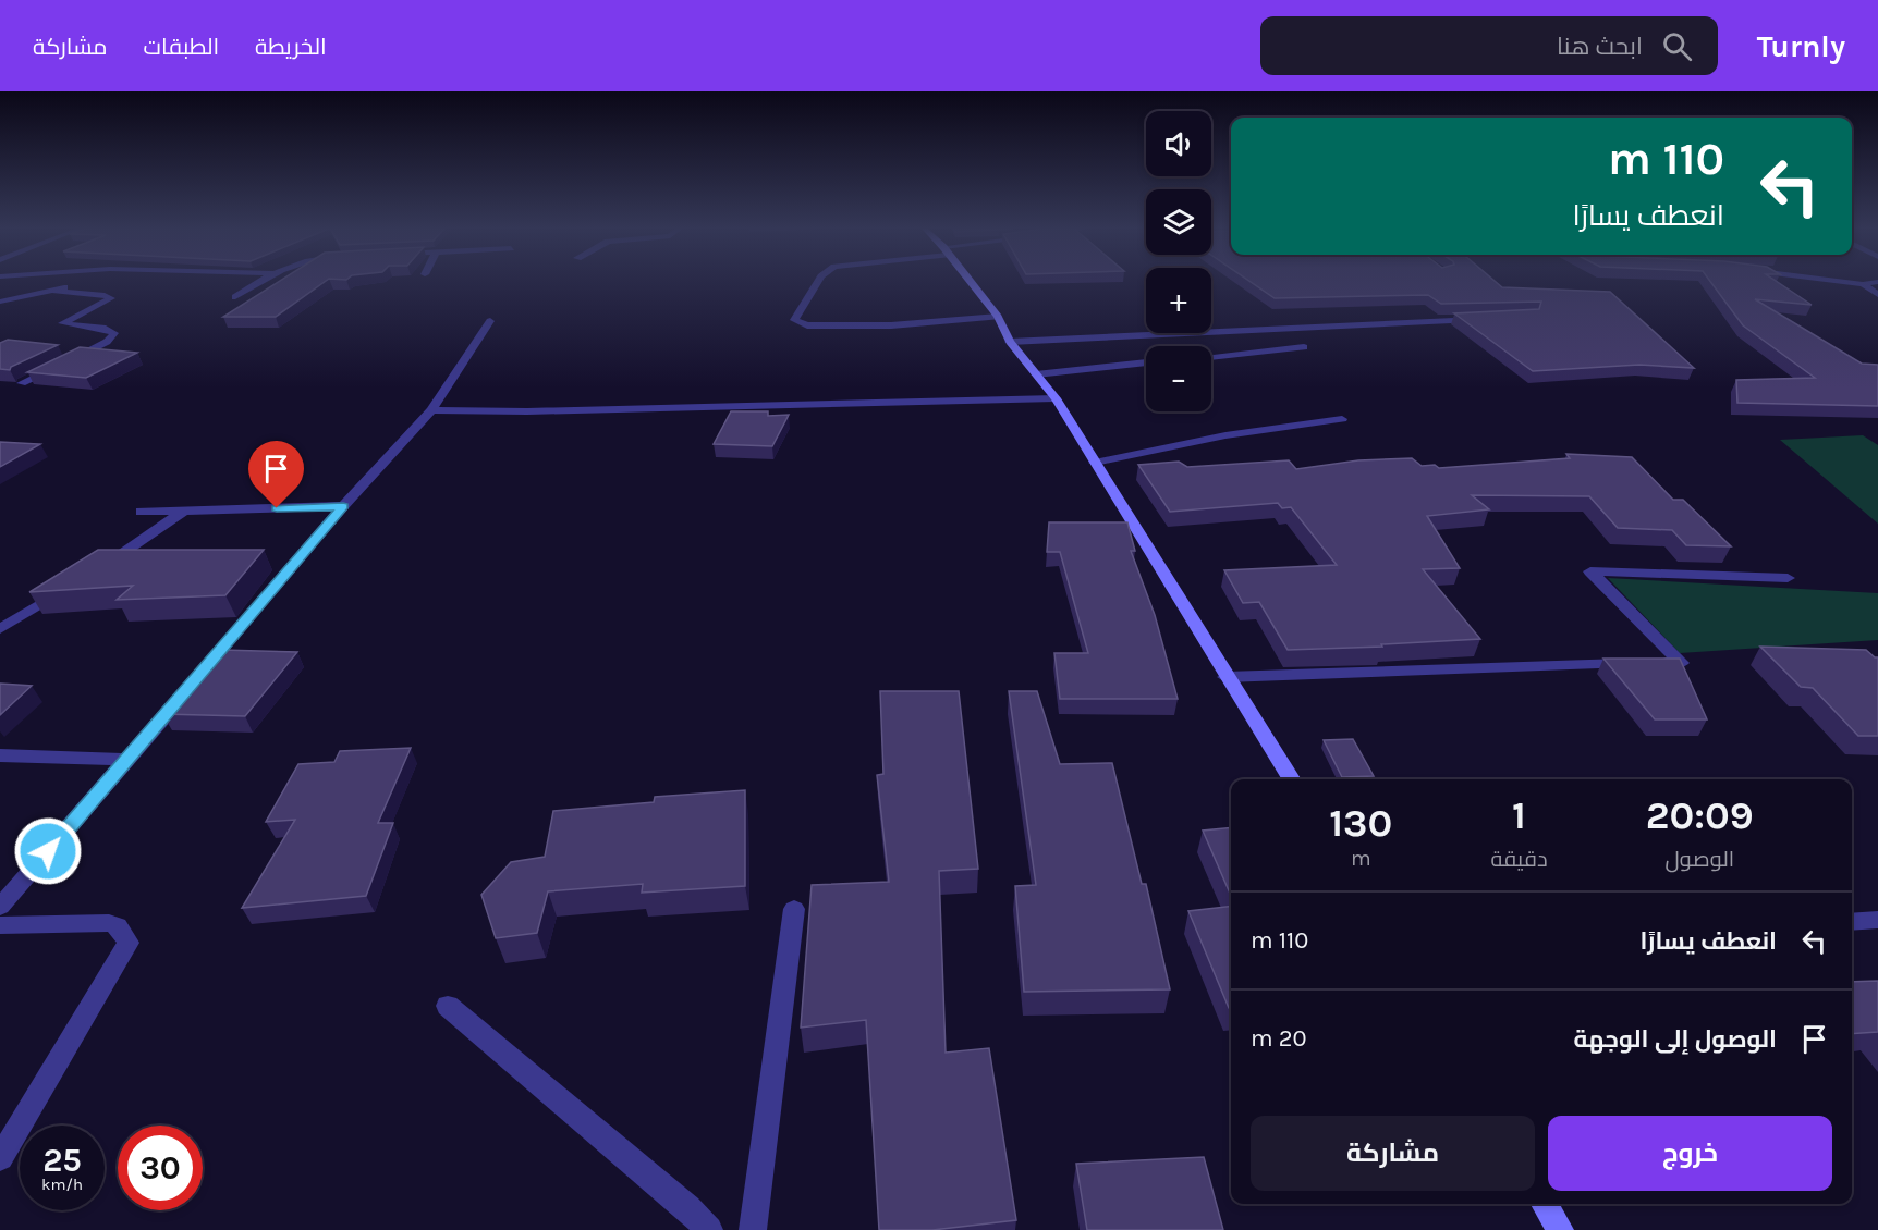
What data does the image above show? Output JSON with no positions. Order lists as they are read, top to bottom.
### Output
{
  "page": {
    "header": "Turnly",
    "search": "ابحث هنا",
    "nav": ["الخريطة", "الطبقات", "مشاركة"],
    "map_buttons": ["+", "−"],
    "turn": ["110 m", "انعطف يسارًا"],
    "eta": [
      "20:09",
      "الوصول",
      "1",
      "دقيقة",
      "130",
      "m"
    ],
    "list": [
      {
        "name": "انعطف يسارًا",
        "value": "110 m"
      },
      {
        "name": "الوصول إلى الوجهة",
        "value": "20 m"
      }
    ],
    "buttons": ["خروج", "مشاركة"],
    "speed": "25 km/h",
    "limit": "30"
  }
}
